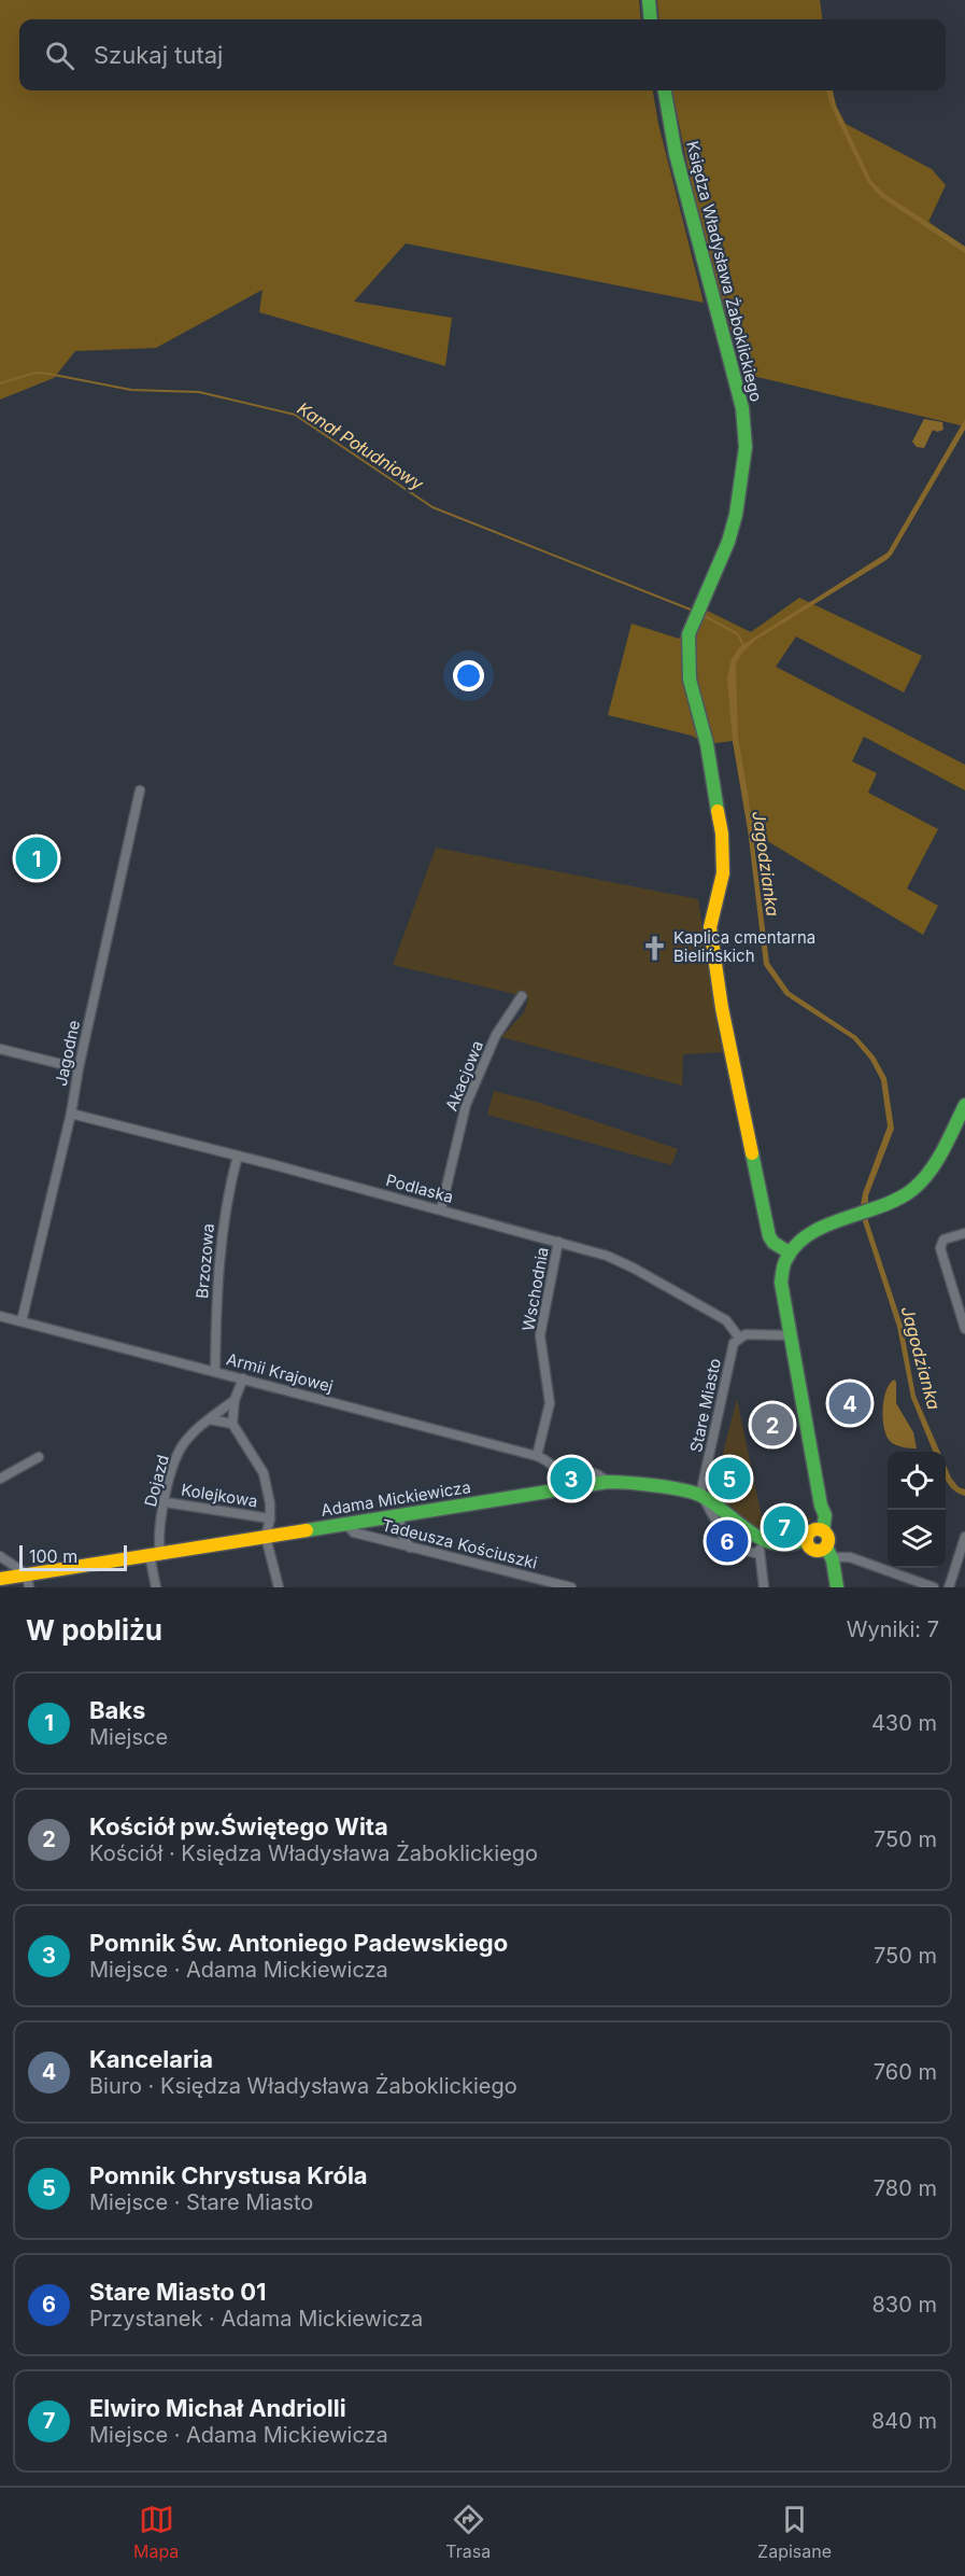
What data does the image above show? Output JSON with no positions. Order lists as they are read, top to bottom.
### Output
{
  "streets": {
    "main road": ["Księdza Władysława Żaboklickiego", "Adama Mickiewicza"],
    "street": [
      "Jagodne",
      "Akacjowa",
      "Podlaska",
      "Brzozowa",
      "Wschodnia",
      "Armii Krajowej",
      "Stare Miasto",
      "Dojazd",
      "Kolejkowa",
      "Tadeusza Kościuszki"
    ]
  },
  "crossings": [
    ["Jagodne", "Podlaska"],
    ["Jagodne", "Armii Krajowej"],
    ["Akacjowa", "Podlaska"],
    ["Podlaska", "Brzozowa"],
    ["Podlaska", "Wschodnia"],
    ["Podlaska", "Stare Miasto"],
    ["Brzozowa", "Armii Krajowej"],
    ["Wschodnia", "Armii Krajowej"],
    ["Armii Krajowej", "Adama Mickiewicza"],
    ["Stare Miasto", "Adama Mickiewicza"],
    ["Dojazd", "Kolejkowa"],
    ["Dojazd", "Adama Mickiewicza"],
    ["Adama Mickiewicza", "Tadeusza Kościuszki"]
  ],
  "water": ["Kanał Południowy", "Jagodzianka"],
  "places": {
    "church": ["Kaplica cmentarna Bielińskich"]
  },
  "scale_bar": "100 m",
  "page": {
    "search": "Szukaj tutaj",
    "pins": [
      "1",
      "4",
      "2",
      "3",
      "5",
      "7",
      "6"
    ],
    "scale": "100 m",
    "heading": ["W pobliżu", "Wyniki: 7"],
    "list": [
      {
        "mark": "1",
        "name": "Baks",
        "note": "Miejsce",
        "value": "430 m"
      },
      {
        "mark": "2",
        "name": "Kościół pw.Świętego Wita",
        "note": "Kościół · Księdza Władysława Żaboklickiego",
        "value": "750 m"
      },
      {
        "mark": "3",
        "name": "Pomnik Św. Antoniego Padewskiego",
        "note": "Miejsce · Adama Mickiewicza",
        "value": "750 m"
      },
      {
        "mark": "4",
        "name": "Kancelaria",
        "note": "Biuro · Księdza Władysława Żaboklickiego",
        "value": "760 m"
      },
      {
        "mark": "5",
        "name": "Pomnik Chrystusa Króla",
        "note": "Miejsce · Stare Miasto",
        "value": "780 m"
      },
      {
        "mark": "6",
        "name": "Stare Miasto 01",
        "note": "Przystanek · Adama Mickiewicza",
        "value": "830 m"
      },
      {
        "mark": "7",
        "name": "Elwiro Michał Andriolli",
        "note": "Miejsce · Adama Mickiewicza",
        "value": "840 m"
      }
    ],
    "nav": ["Mapa", "Trasa", "Zapisane"]
  }
}
